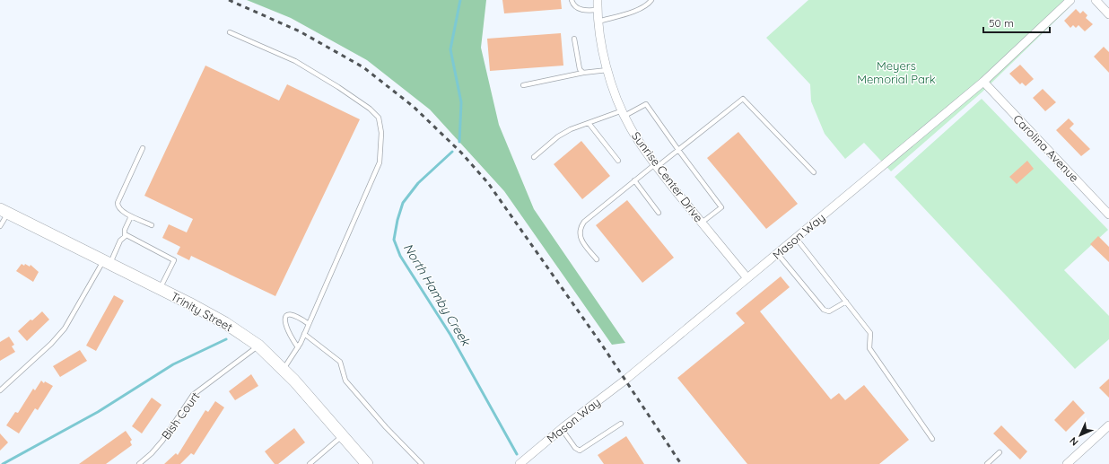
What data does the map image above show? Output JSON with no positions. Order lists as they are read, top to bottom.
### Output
{
  "streets": {
    "street": [
      "Carolina Avenue",
      "Sunrise Center Drive",
      "Mason Way",
      "Trinity Street"
    ],
    "lane": ["Bish Court"]
  },
  "crossings": [
    ["Carolina Avenue", "Mason Way"],
    ["Sunrise Center Drive", "Mason Way"],
    ["Trinity Street", "Bish Court"]
  ],
  "water": ["North Hamby Creek"],
  "parks": ["Meyers Memorial Park"],
  "scale_bar": "50 m",
  "north": "bottom left"
}
